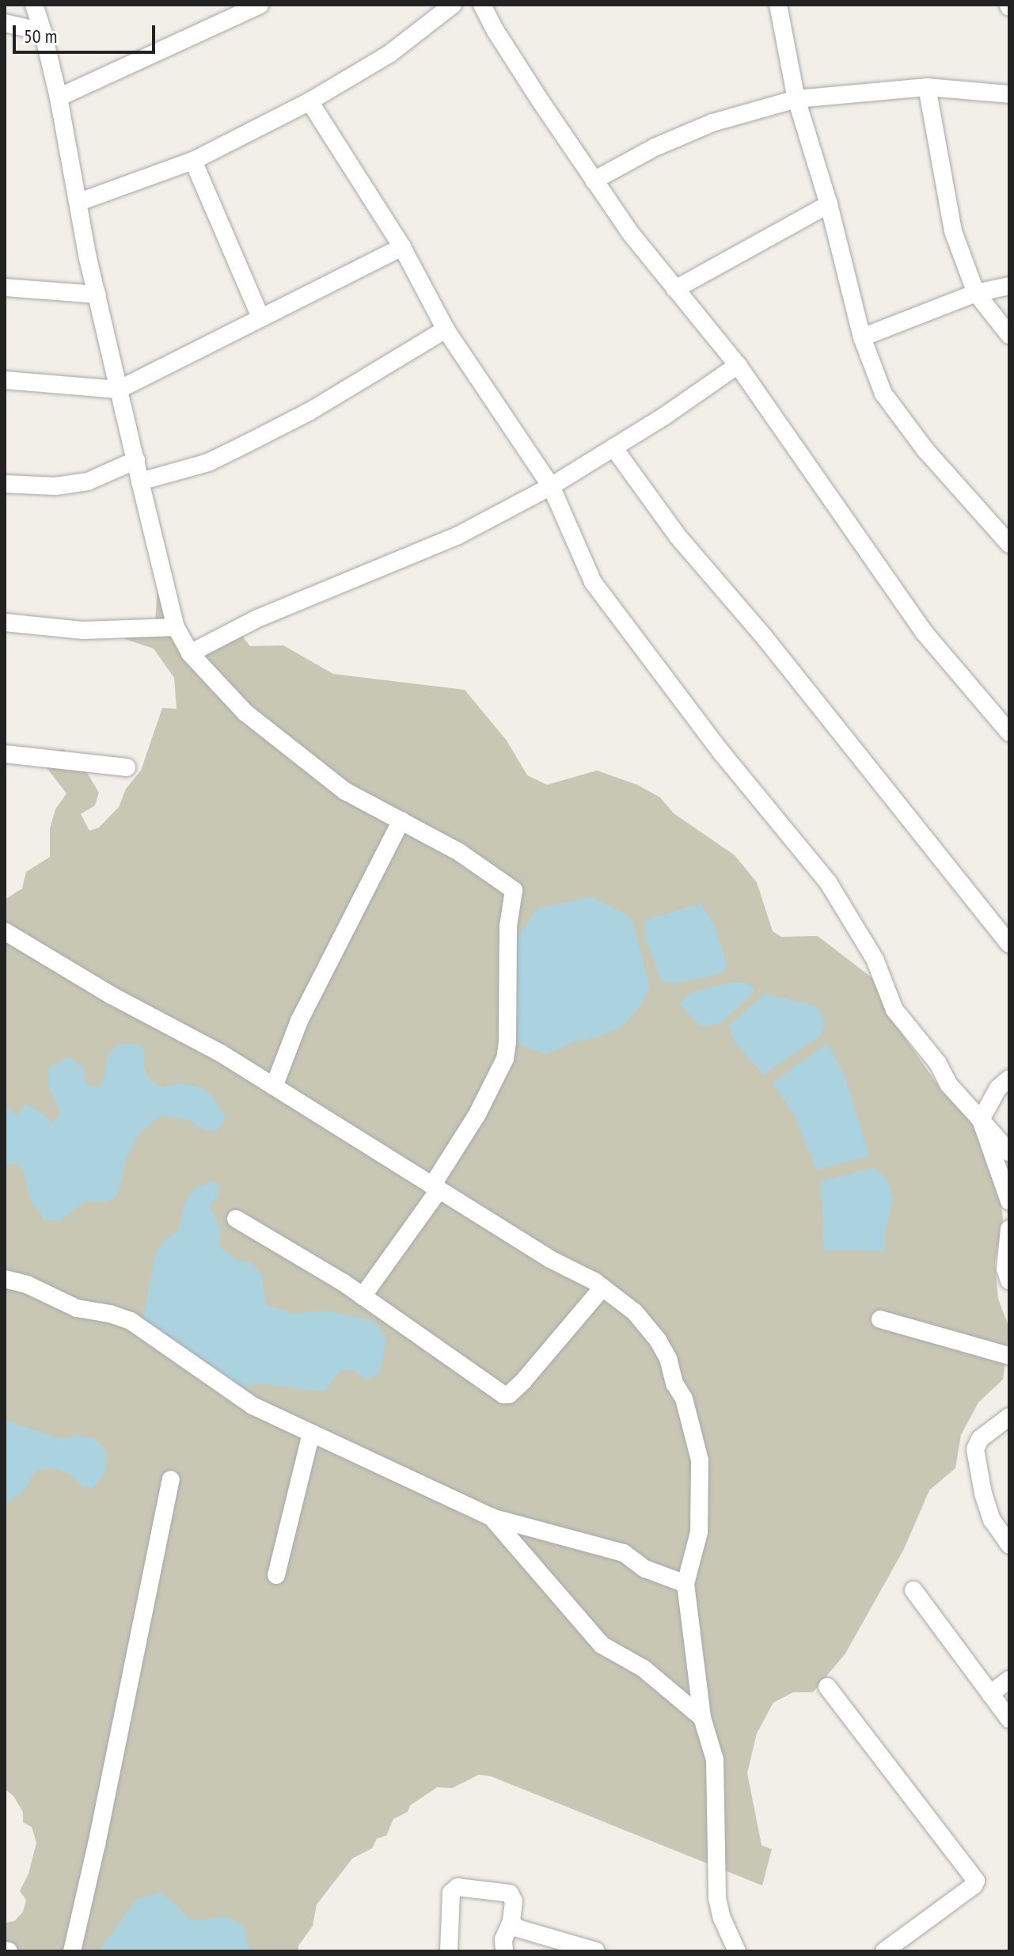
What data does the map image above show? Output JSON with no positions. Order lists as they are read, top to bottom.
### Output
{
  "scale_bar": "50 m"
}
